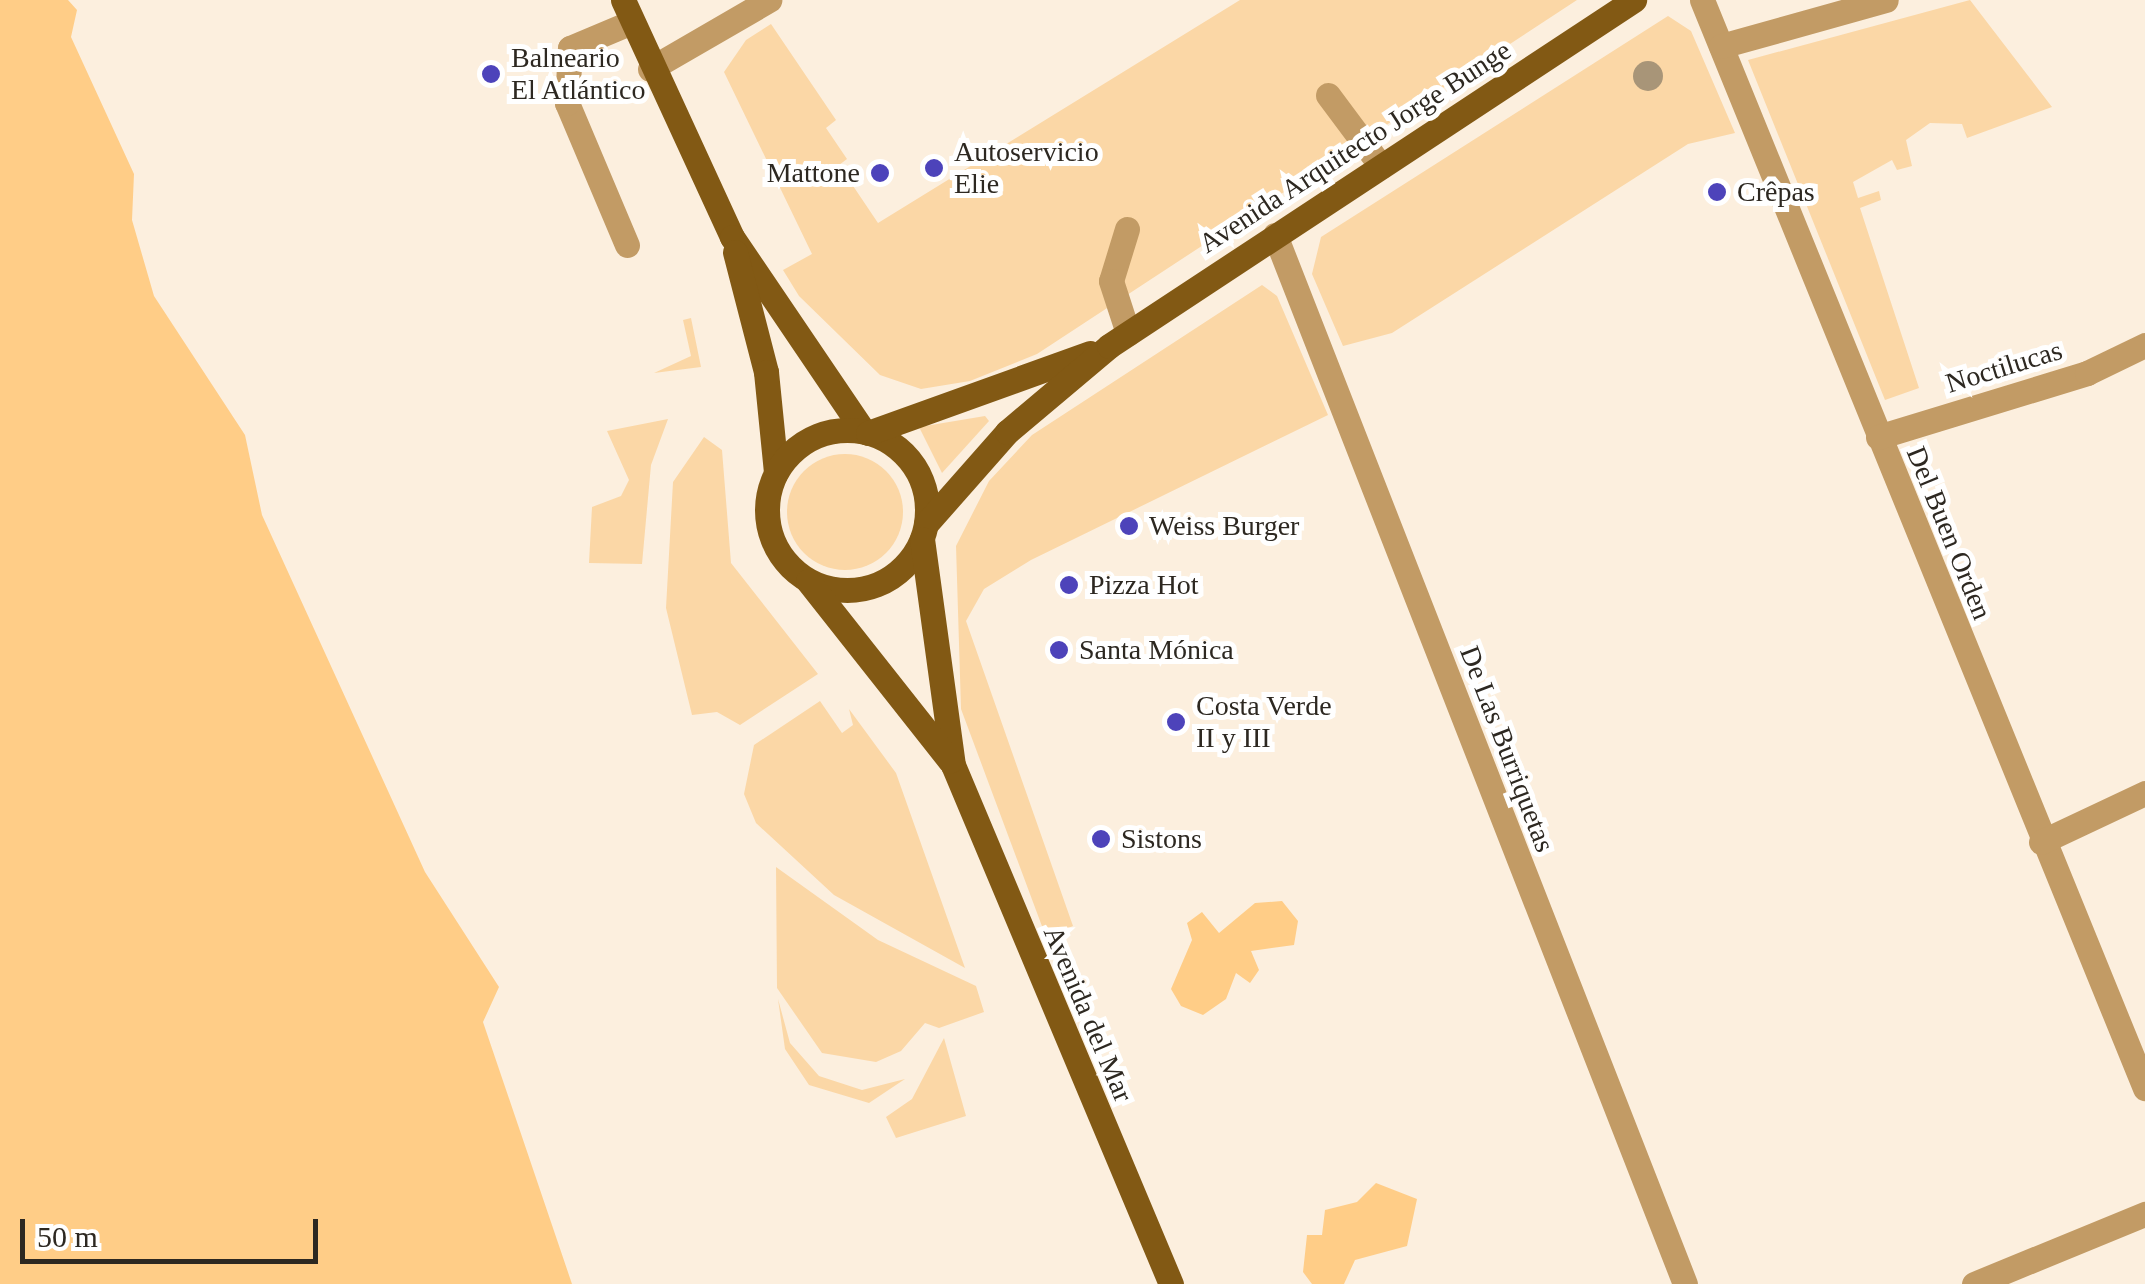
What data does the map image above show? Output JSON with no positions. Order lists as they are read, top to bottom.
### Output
{
  "streets": {
    "main road": ["Avenida Arquitecto Jorge Bunge", "Avenida del Mar"],
    "street": ["Noctilucas", "Del Buen Orden", "De Las Burriquetas"]
  },
  "crossings": [
    ["Avenida Arquitecto Jorge Bunge", "De Las Burriquetas"],
    ["Avenida Arquitecto Jorge Bunge", "Avenida del Mar"],
    ["Noctilucas", "Del Buen Orden"]
  ],
  "places": [
    "Balneario El Atlántico",
    "Autoservicio Elie",
    "Mattone",
    "Crêpas",
    "Weiss Burger",
    "Pizza Hot",
    "Santa Mónica",
    "Costa Verde II y III",
    "Sistons"
  ],
  "scale_bar": "50 m"
}
